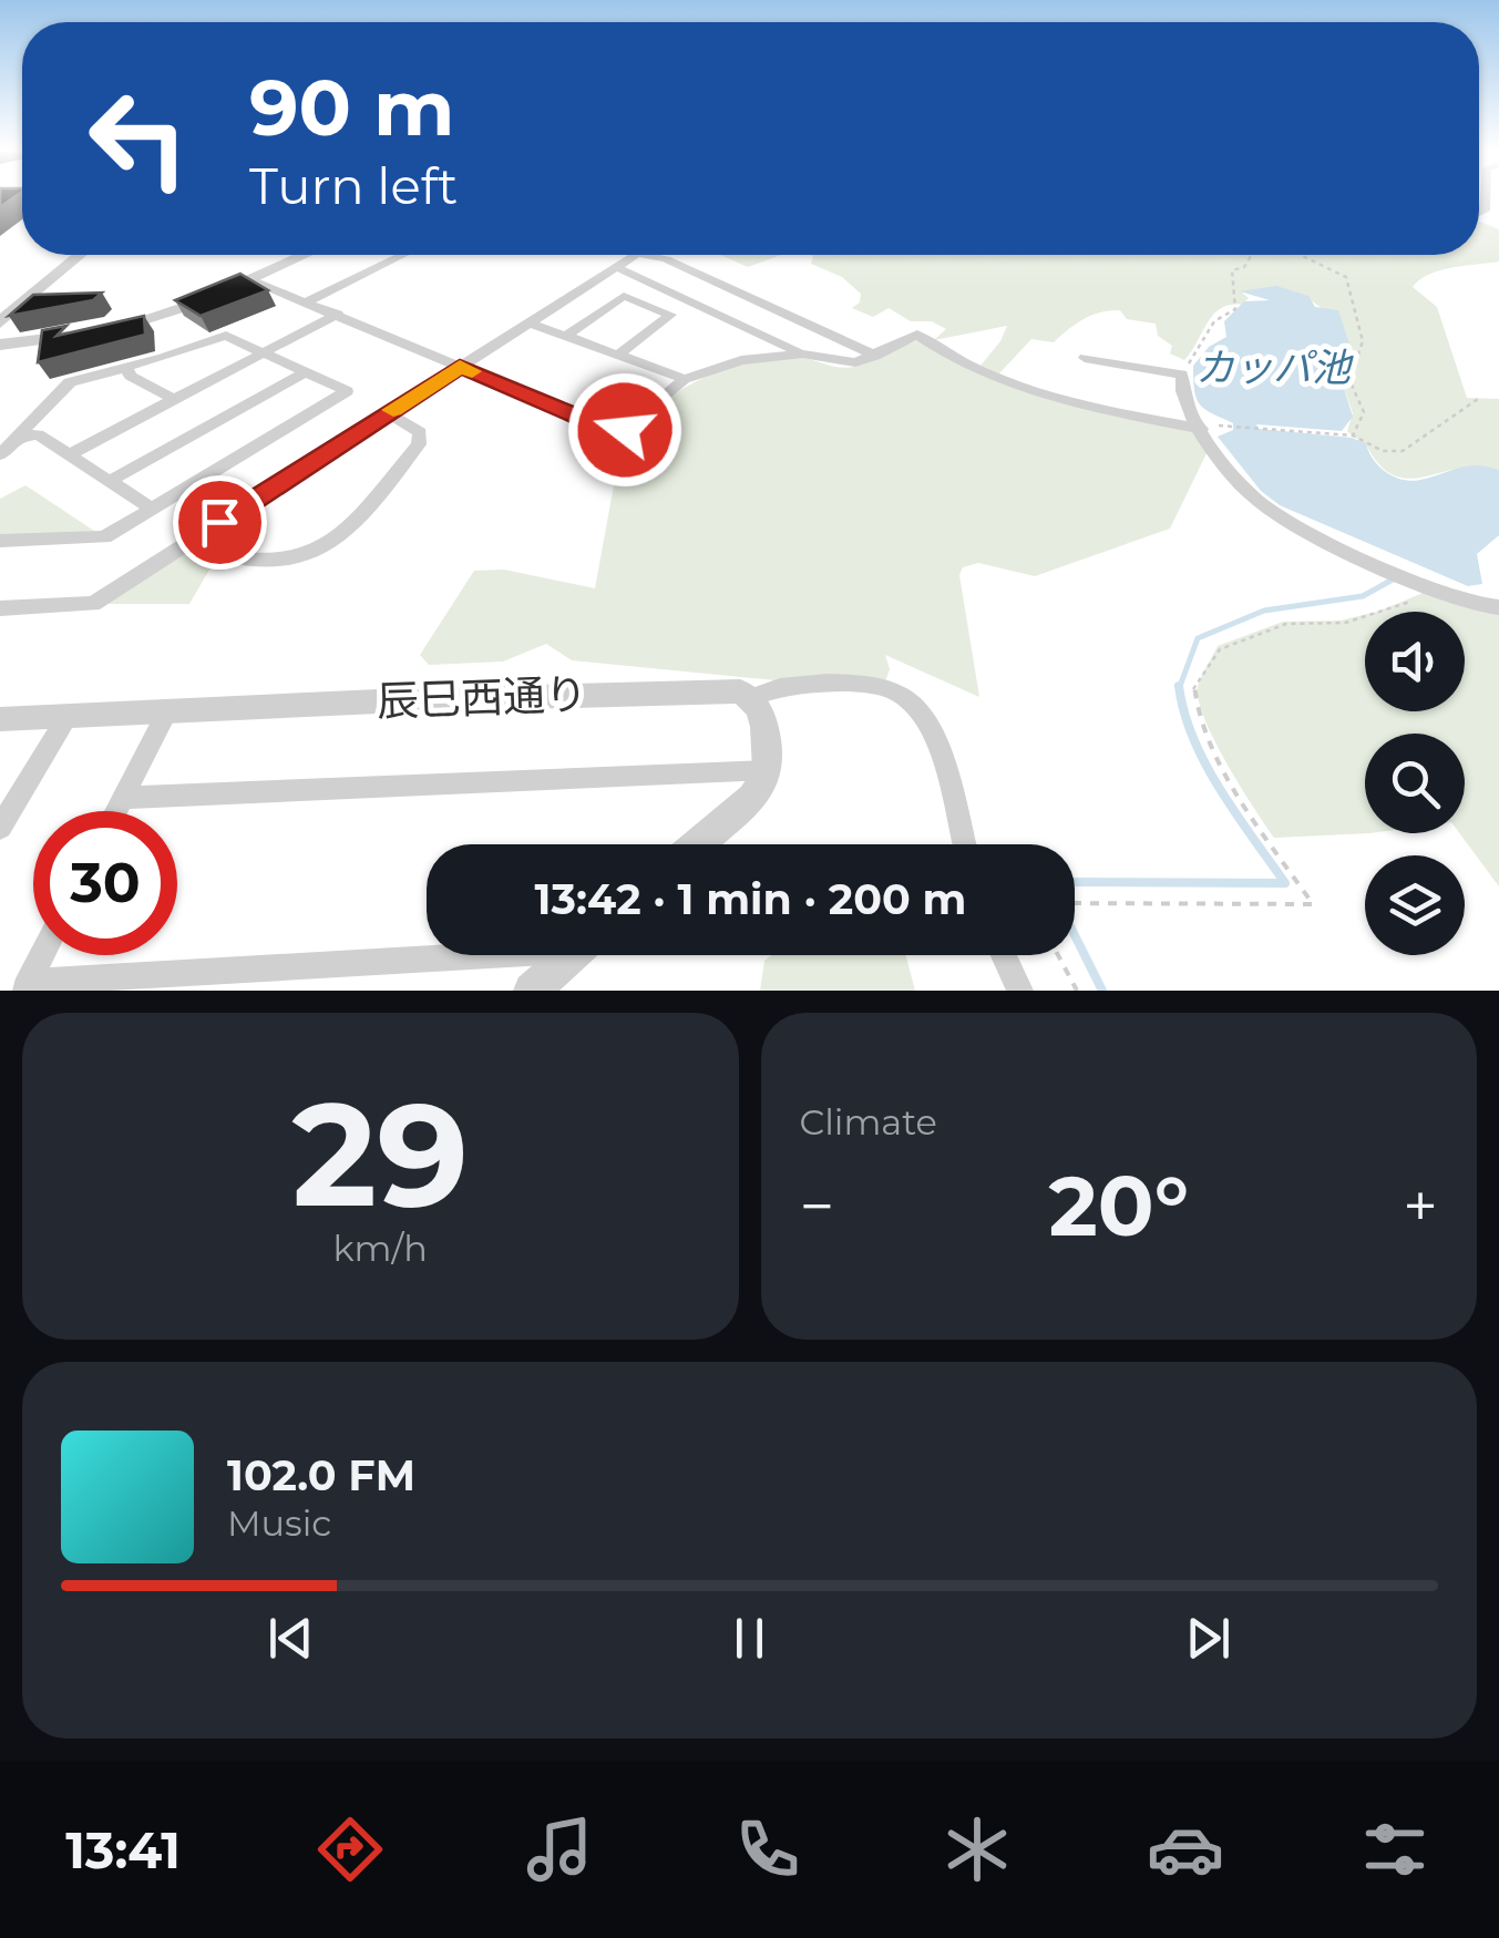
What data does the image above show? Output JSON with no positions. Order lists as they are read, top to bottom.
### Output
{
  "streets": {
    "street": ["辰巳西通り"]
  },
  "water": ["カッパ池"],
  "page": {
    "turn": ["90 m", "Turn left"],
    "limit": "30",
    "trip": "13:42 · 1 min · 200 m",
    "tile": [
      ["29", "km/h"],
      "Climate"
    ],
    "heat": ["−", "20°", "+"],
    "song": ["102.0 FM", "Music"],
    "tabs": "13:41"
  }
}
